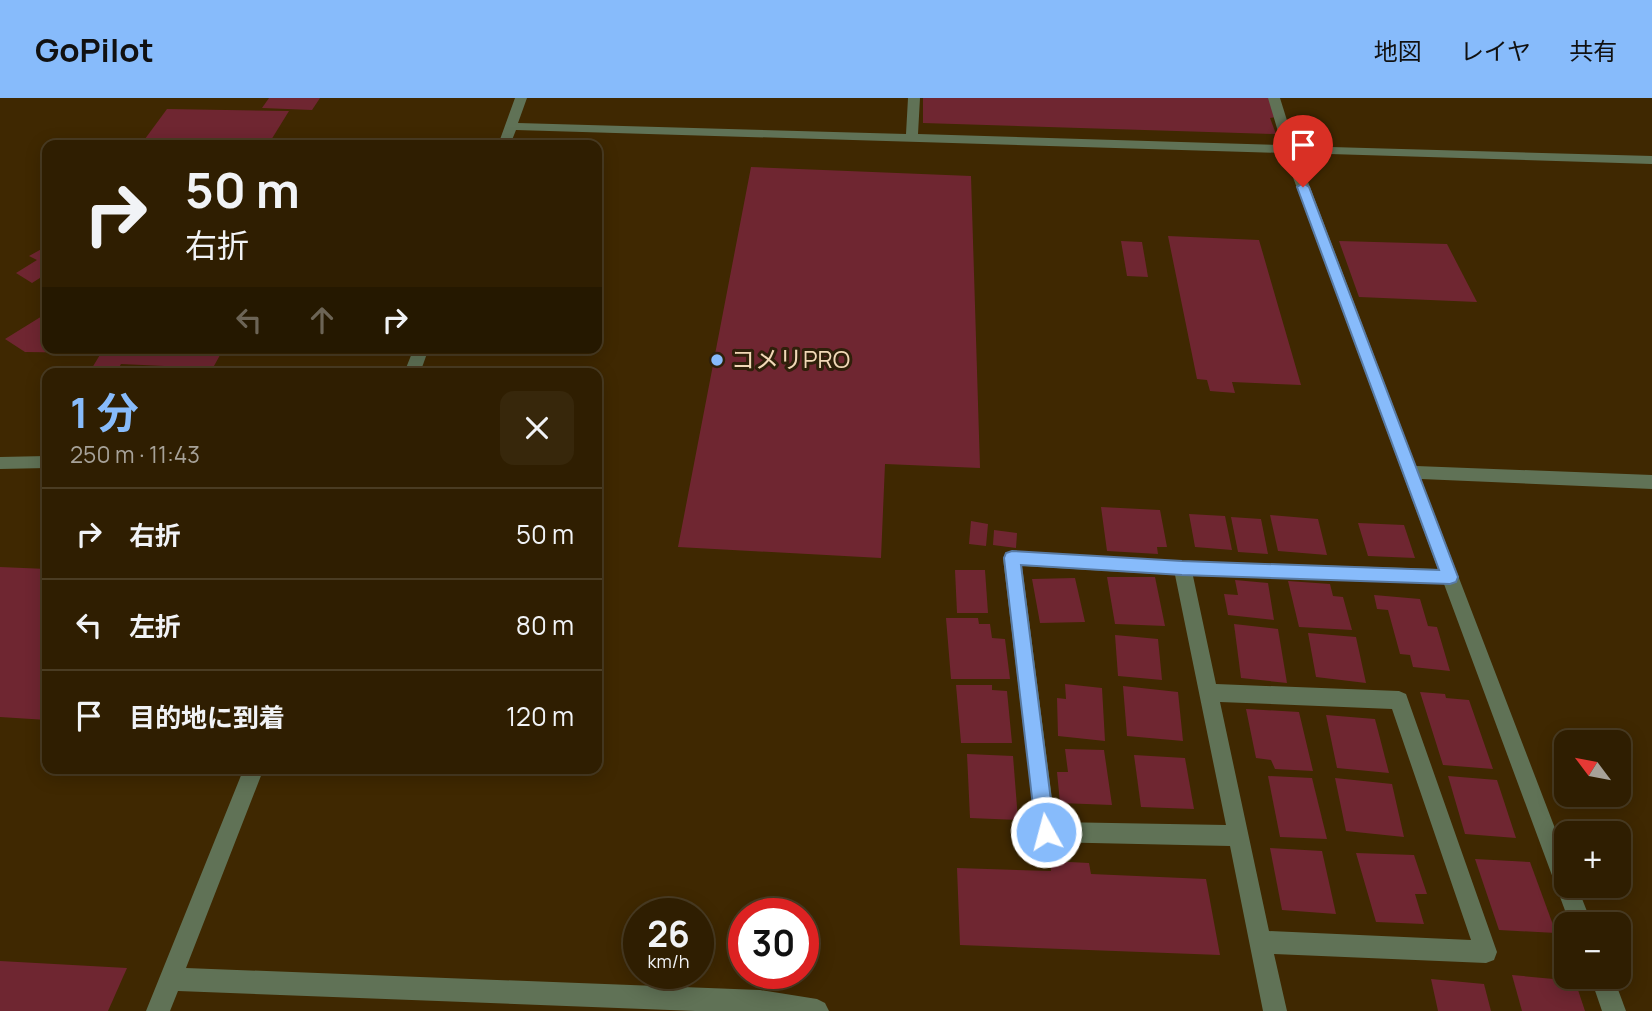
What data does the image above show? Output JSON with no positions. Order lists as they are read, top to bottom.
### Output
{
  "places": ["コメリPRO"],
  "north": "top left",
  "page": {
    "header": "GoPilot",
    "nav": ["地図", "レイヤ", "共有"],
    "turn": ["50 m", "右折"],
    "heading": ["1 分", "250 m · 11:43"],
    "list": [
      {
        "name": "右折",
        "value": "50 m"
      },
      {
        "name": "左折",
        "value": "80 m"
      },
      {
        "name": "目的地に到着",
        "value": "120 m"
      }
    ],
    "map_buttons": ["+", "−"],
    "speed": "26 km/h",
    "limit": "30"
  }
}
